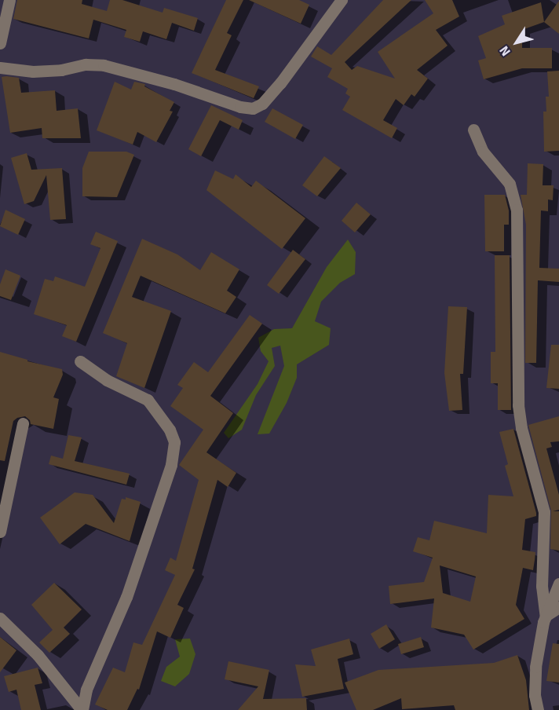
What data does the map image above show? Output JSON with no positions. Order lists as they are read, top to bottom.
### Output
{
  "north": "bottom left"
}
